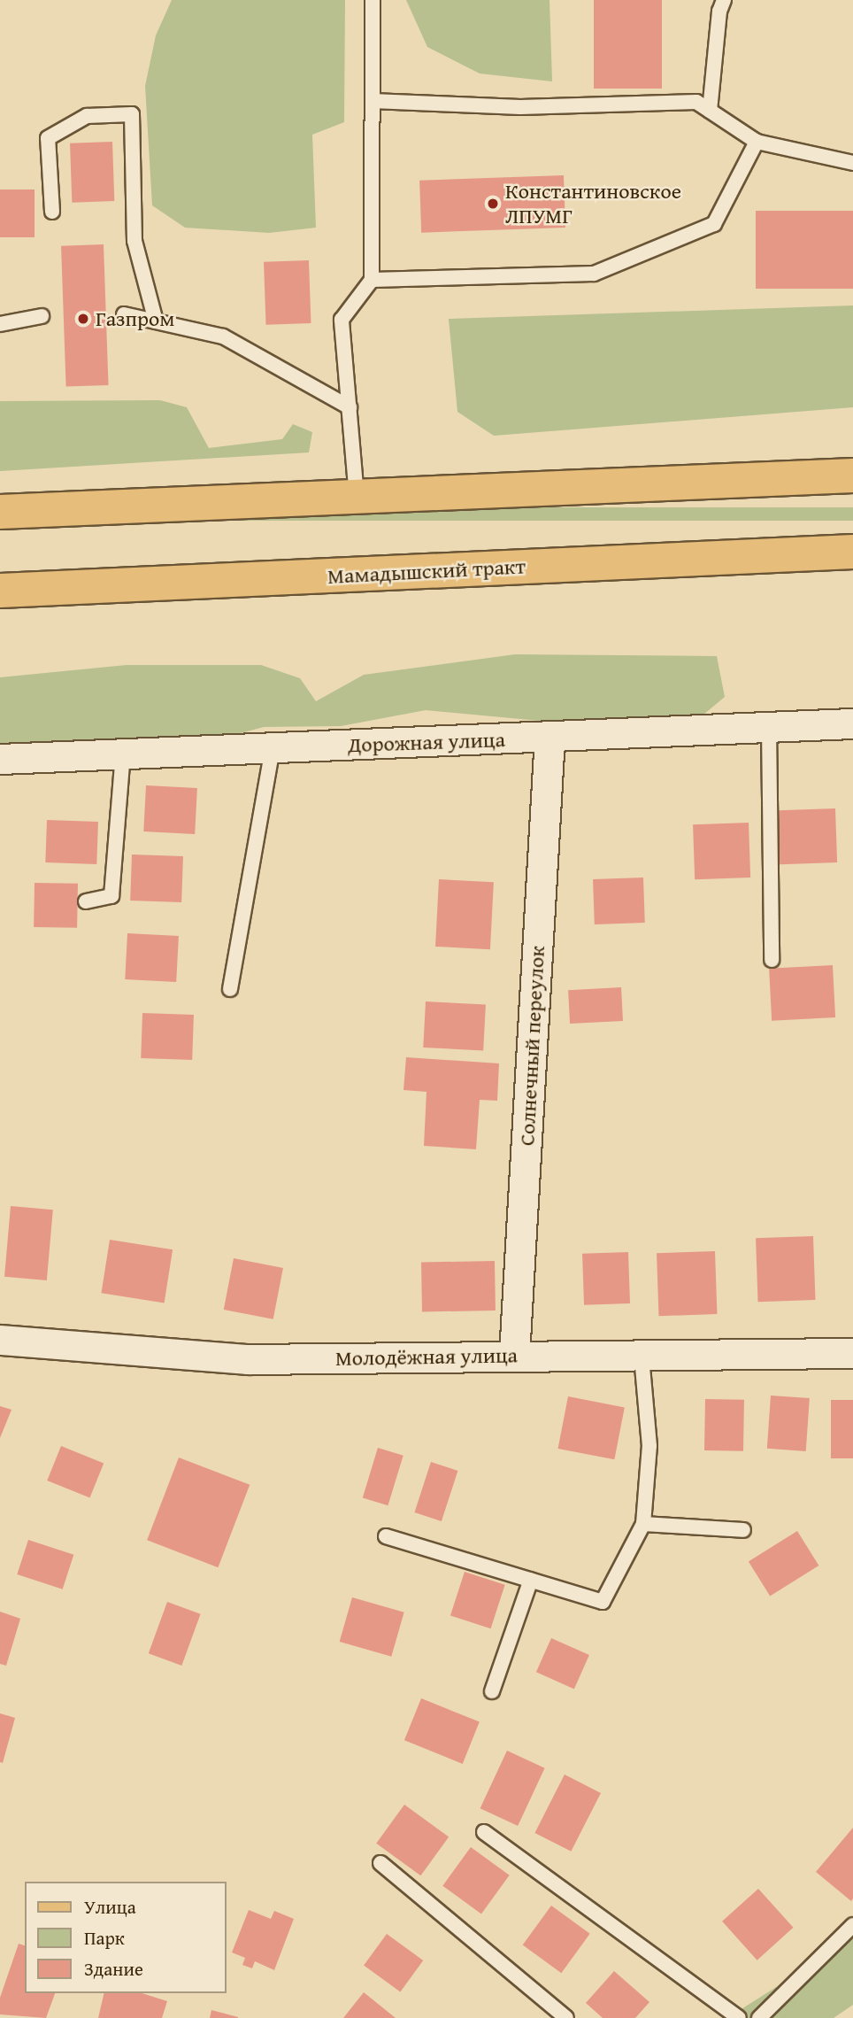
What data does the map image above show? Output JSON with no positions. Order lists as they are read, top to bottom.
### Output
{
  "streets": {
    "main road": ["Мамадышский тракт"],
    "street": ["Дорожная улица", "Солнечный переулок", "Молодёжная улица"]
  },
  "crossings": [
    ["Дорожная улица", "Солнечный переулок"],
    ["Солнечный переулок", "Молодёжная улица"]
  ],
  "places": ["Константиновское ЛПУМГ", "Газпром"],
  "legend": ["Улица", "Парк", "Здание"]
}
